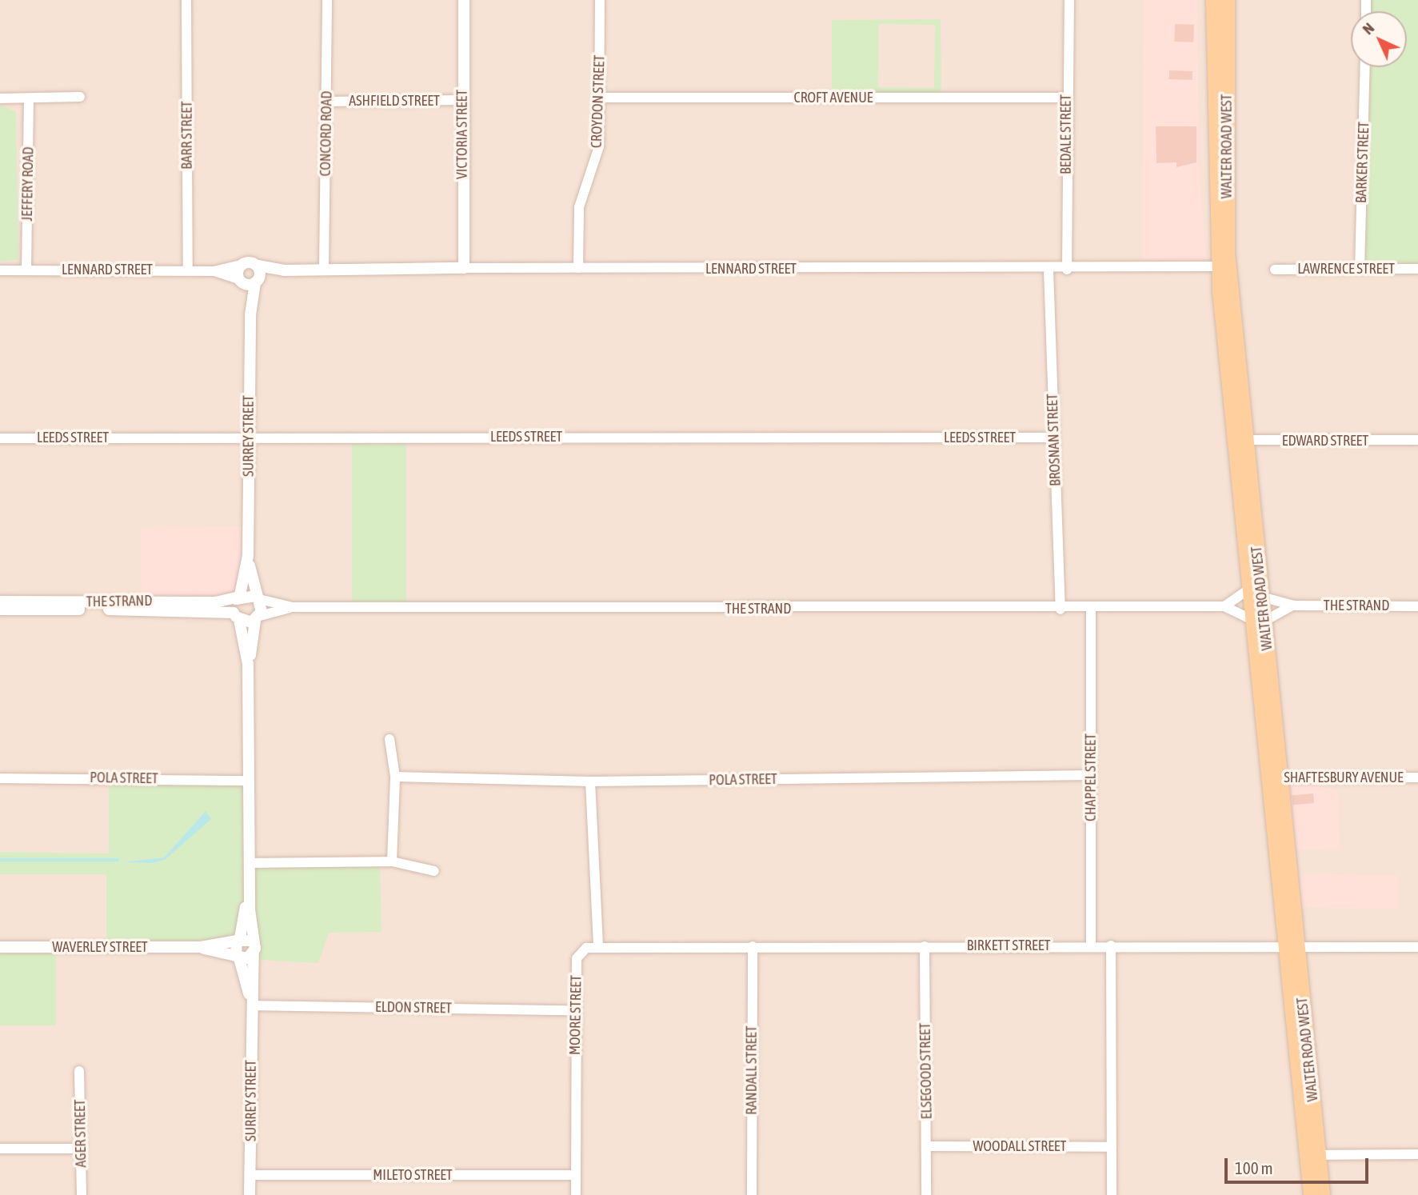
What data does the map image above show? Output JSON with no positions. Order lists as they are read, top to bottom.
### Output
{
  "streets": {
    "main road": ["WALTER ROAD WEST"],
    "street": [
      "CROFT AVENUE",
      "ASHFIELD STREET",
      "CROYDON STREET",
      "CONCORD ROAD",
      "VICTORIA STREET",
      "BEDALE STREET",
      "BARR STREET",
      "BARKER STREET",
      "JEFFERY ROAD",
      "LENNARD STREET",
      "LAWRENCE STREET",
      "SURREY STREET",
      "LEEDS STREET",
      "BROSNAN STREET",
      "EDWARD STREET",
      "THE STRAND",
      "CHAPPEL STREET",
      "SHAFTESBURY AVENUE",
      "POLA STREET",
      "BIRKETT STREET",
      "WAVERLEY STREET",
      "ELDON STREET",
      "MOORE STREET",
      "RANDALL STREET",
      "ELSEGOOD STREET",
      "AGER STREET",
      "WOODALL STREET",
      "MILETO STREET"
    ]
  },
  "crossings": [
    ["CROFT AVENUE", "CROYDON STREET"],
    ["CROFT AVENUE", "BEDALE STREET"],
    ["ASHFIELD STREET", "CONCORD ROAD"],
    ["ASHFIELD STREET", "VICTORIA STREET"],
    ["CROYDON STREET", "LENNARD STREET"],
    ["CONCORD ROAD", "LENNARD STREET"],
    ["VICTORIA STREET", "LENNARD STREET"],
    ["BEDALE STREET", "LENNARD STREET"],
    ["BARR STREET", "LENNARD STREET"],
    ["WALTER ROAD WEST", "LENNARD STREET"],
    ["WALTER ROAD WEST", "EDWARD STREET"],
    ["WALTER ROAD WEST", "THE STRAND"],
    ["WALTER ROAD WEST", "SHAFTESBURY AVENUE"],
    ["WALTER ROAD WEST", "BIRKETT STREET"],
    ["BARKER STREET", "LAWRENCE STREET"],
    ["JEFFERY ROAD", "LENNARD STREET"],
    ["LENNARD STREET", "SURREY STREET"],
    ["LENNARD STREET", "BROSNAN STREET"],
    ["SURREY STREET", "LEEDS STREET"],
    ["SURREY STREET", "THE STRAND"],
    ["SURREY STREET", "POLA STREET"],
    ["SURREY STREET", "WAVERLEY STREET"],
    ["SURREY STREET", "ELDON STREET"],
    ["SURREY STREET", "MILETO STREET"],
    ["LEEDS STREET", "BROSNAN STREET"],
    ["BROSNAN STREET", "THE STRAND"],
    ["THE STRAND", "CHAPPEL STREET"],
    ["CHAPPEL STREET", "POLA STREET"],
    ["CHAPPEL STREET", "BIRKETT STREET"],
    ["BIRKETT STREET", "MOORE STREET"],
    ["BIRKETT STREET", "RANDALL STREET"],
    ["BIRKETT STREET", "ELSEGOOD STREET"],
    ["ELDON STREET", "MOORE STREET"],
    ["MOORE STREET", "MILETO STREET"],
    ["ELSEGOOD STREET", "WOODALL STREET"]
  ],
  "scale_bar": "100 m",
  "north": "top left"
}
